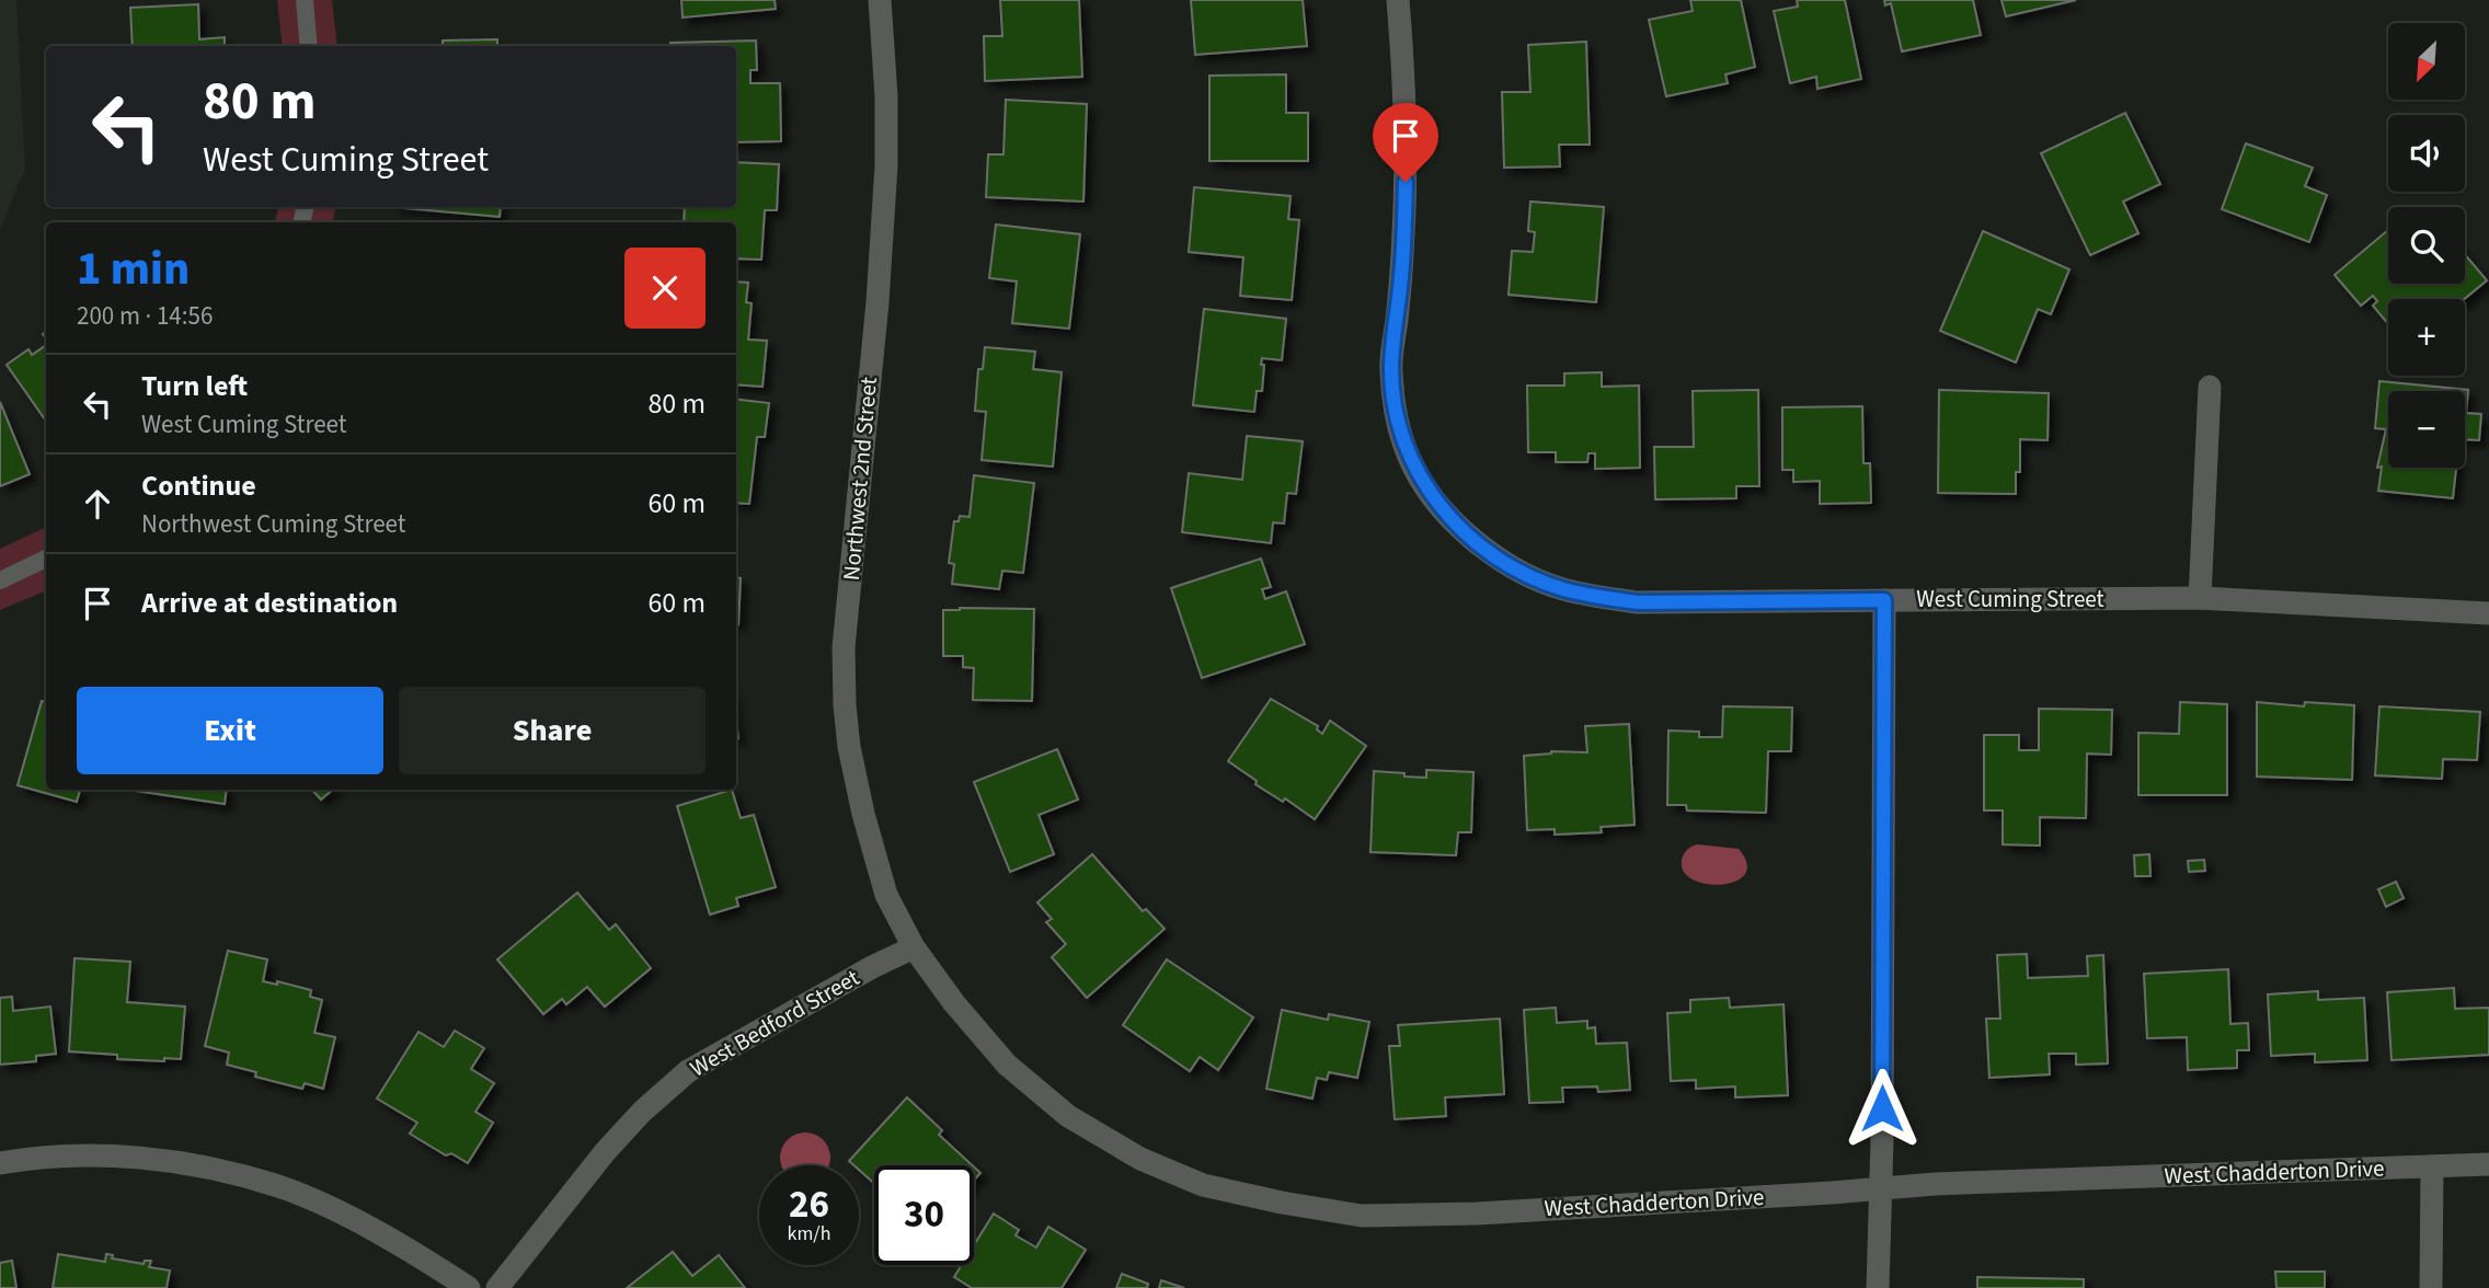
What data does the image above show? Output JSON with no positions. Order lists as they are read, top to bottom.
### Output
{
  "streets": {
    "street": [
      "Northwest 2nd Street",
      "West Cuming Street",
      "West Bedford Street",
      "West Chadderton Drive"
    ]
  },
  "crossings": [
    ["Northwest 2nd Street", "West Bedford Street"],
    ["Northwest 2nd Street", "West Chadderton Drive"],
    ["West Bedford Street", "West Chadderton Drive"]
  ],
  "north": "bottom left",
  "page": {
    "map_buttons": ["+", "−"],
    "turn": ["80 m", "West Cuming Street"],
    "heading": ["1 min", "200 m · 14:56"],
    "list": [
      {
        "name": "Turn left",
        "note": "West Cuming Street",
        "value": "80 m"
      },
      {
        "name": "Continue",
        "note": "Northwest Cuming Street",
        "value": "60 m"
      },
      {
        "name": "Arrive at destination",
        "value": "60 m"
      }
    ],
    "buttons": ["Exit", "Share"],
    "speed": "26 km/h",
    "limit": "30"
  }
}
